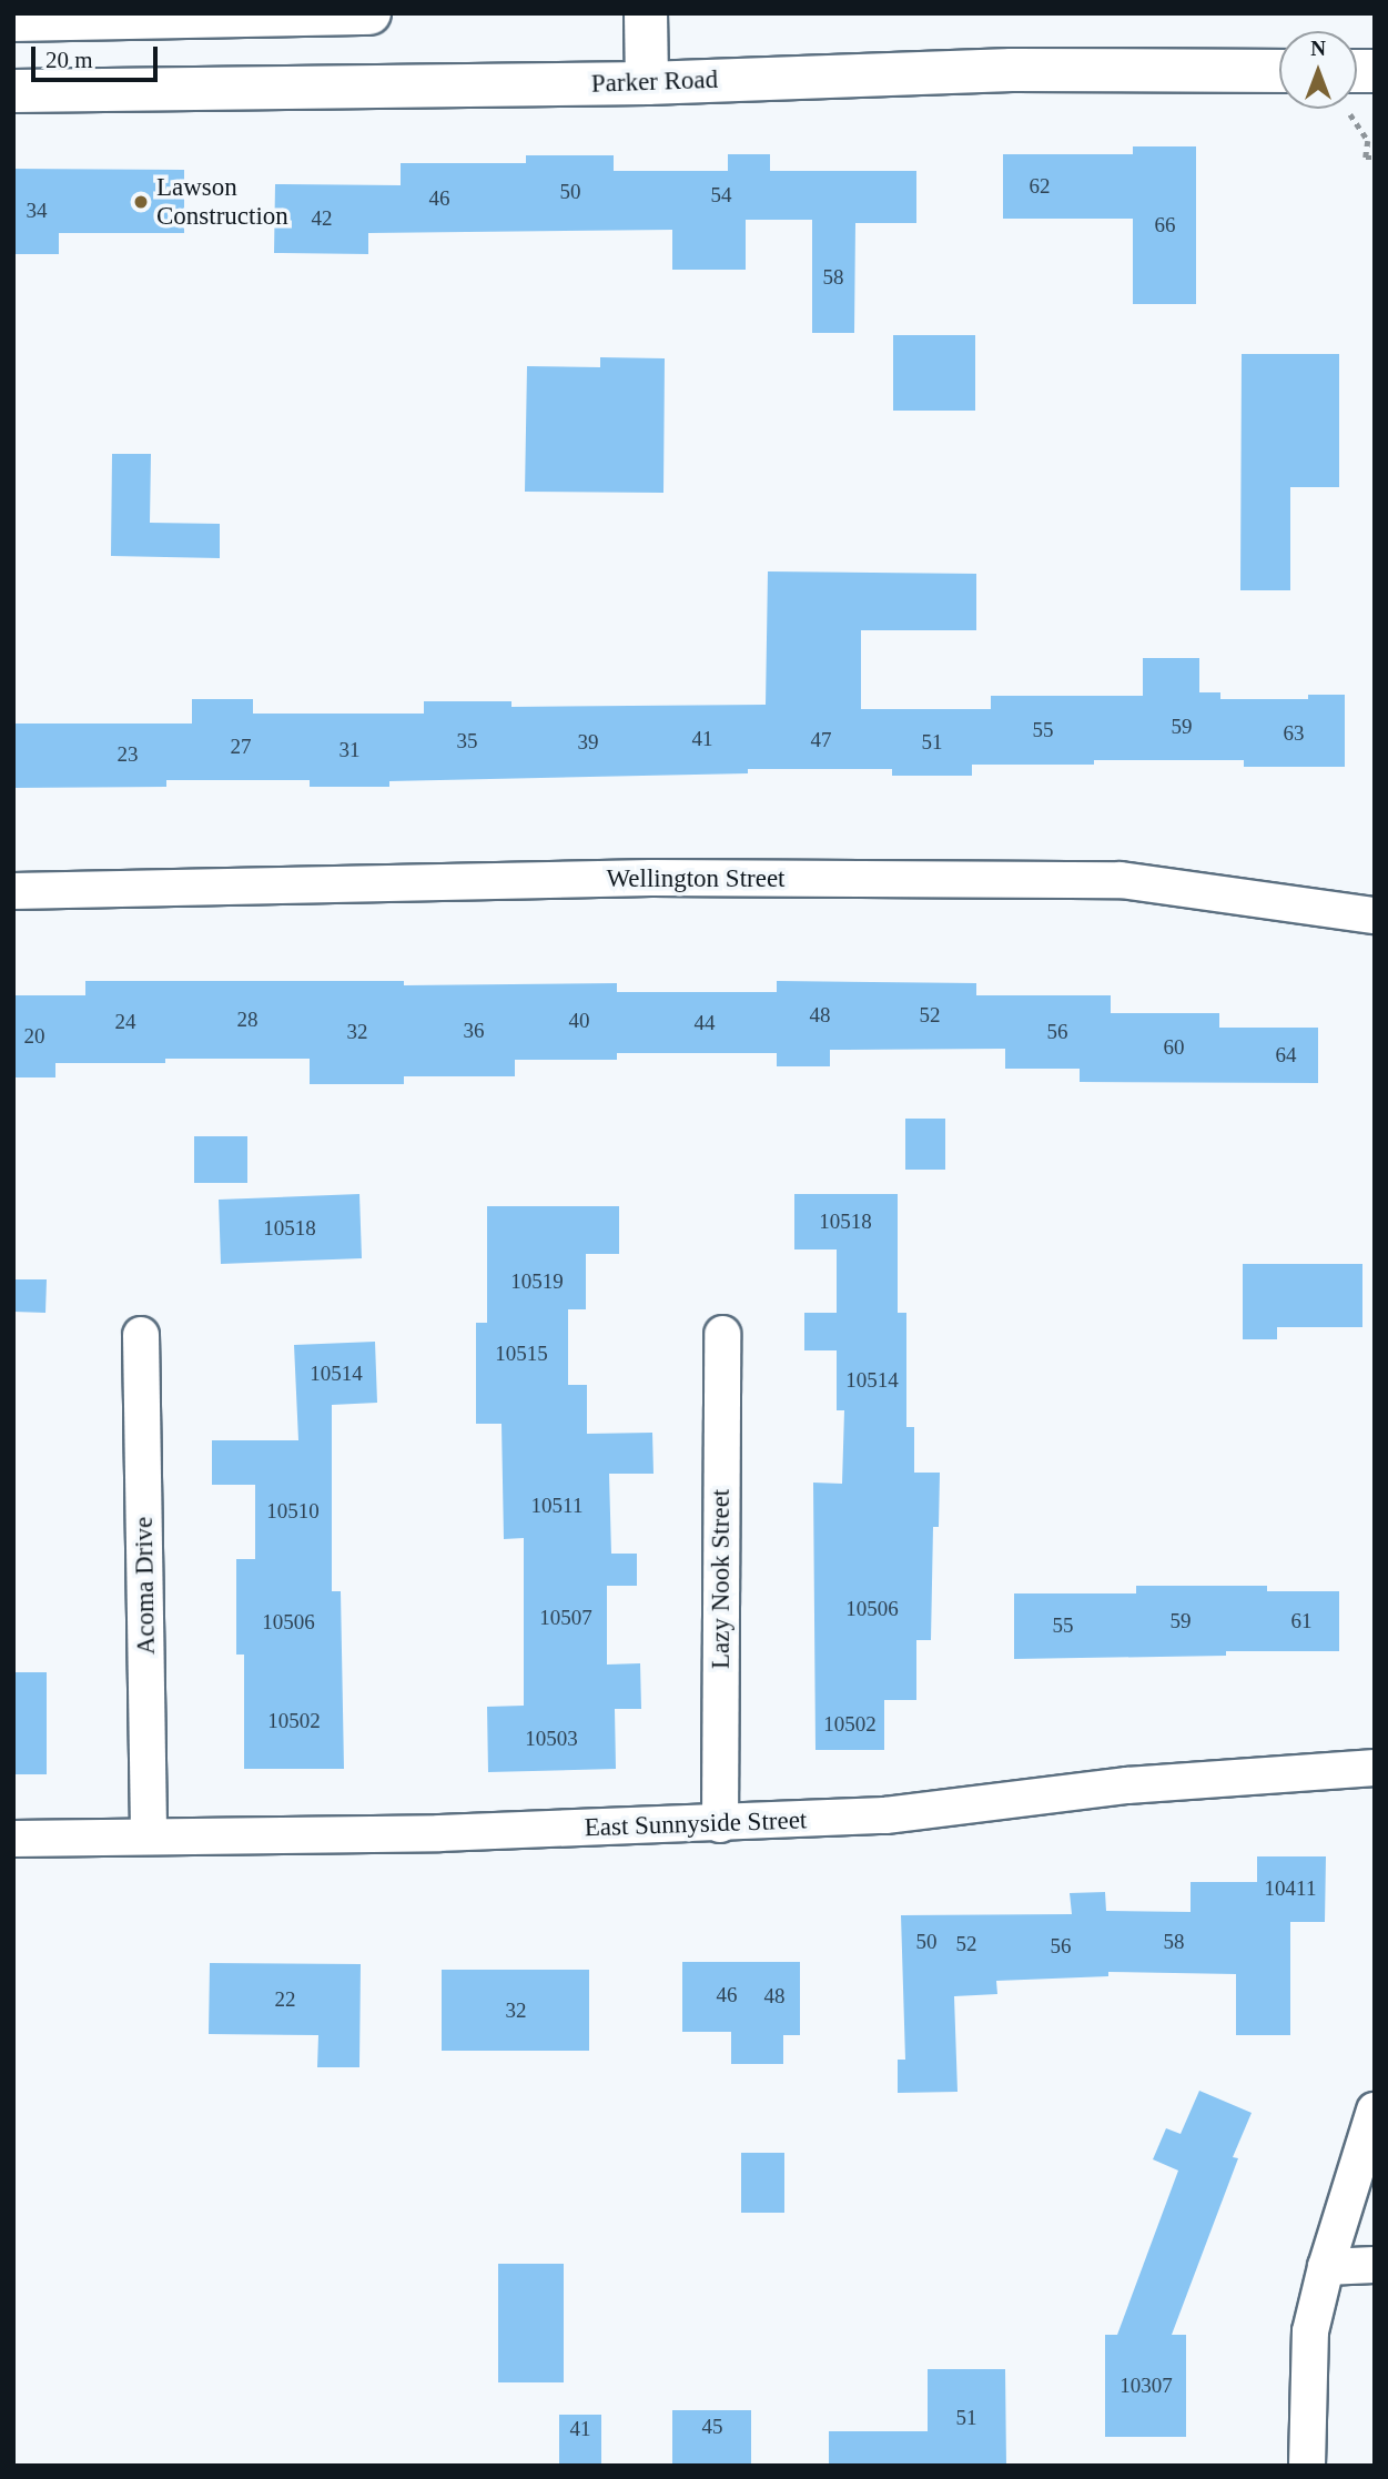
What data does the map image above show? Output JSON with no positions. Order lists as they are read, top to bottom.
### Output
{
  "streets": {
    "main road": ["Parker Road"],
    "street": [
      "Wellington Street",
      "Lazy Nook Street",
      "Acoma Drive",
      "East Sunnyside Street"
    ]
  },
  "crossings": [
    ["Lazy Nook Street", "East Sunnyside Street"],
    ["Acoma Drive", "East Sunnyside Street"]
  ],
  "places": ["Lawson Construction"],
  "house_numbers": [
    "62",
    "50",
    "54",
    "46",
    "34",
    "42",
    "66",
    "58",
    "59",
    "55",
    "63",
    "41",
    "47",
    "35",
    "39",
    "51",
    "27",
    "31",
    "23",
    "48",
    "52",
    "28",
    "40",
    "24",
    "44",
    "36",
    "32",
    "56",
    "20",
    "60",
    "64",
    "10518",
    "10518",
    "10519",
    "10515",
    "10514",
    "10514",
    "10511",
    "10510",
    "10506",
    "10507",
    "59",
    "61",
    "10506",
    "55",
    "10502",
    "10502",
    "10503",
    "10411",
    "50",
    "58",
    "52",
    "56",
    "46",
    "48",
    "22",
    "32",
    "10307",
    "51",
    "45",
    "41"
  ],
  "scale_bar": "20 m",
  "north": "top"
}
